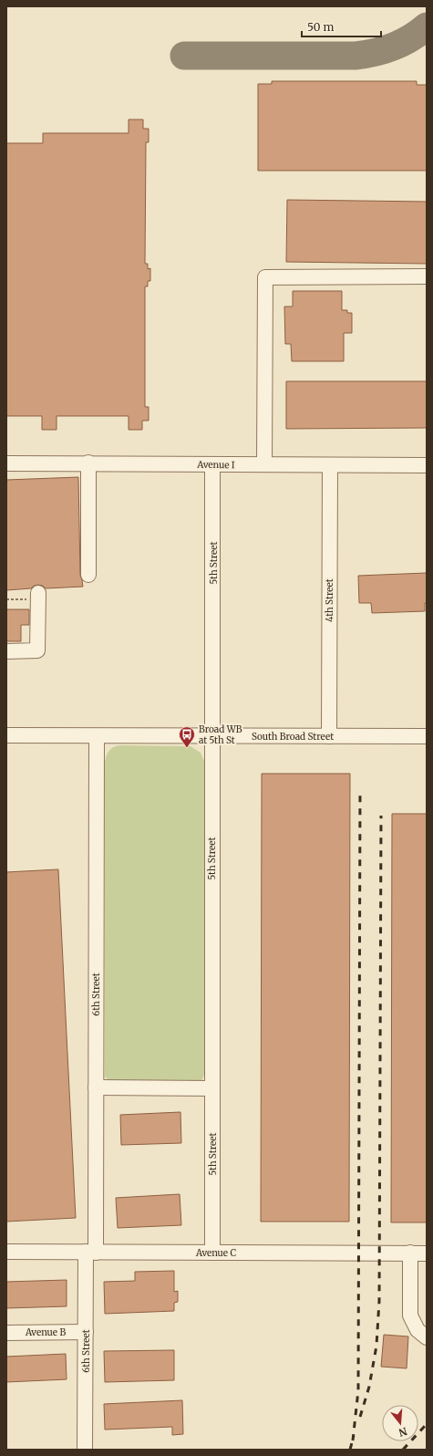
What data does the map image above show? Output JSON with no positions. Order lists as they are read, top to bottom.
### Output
{
  "streets": {
    "street": [
      "Avenue I",
      "5th Street",
      "4th Street",
      "South Broad Street",
      "6th Street",
      "Avenue C",
      "Avenue B"
    ]
  },
  "crossings": [
    ["Avenue I", "5th Street"],
    ["Avenue I", "4th Street"],
    ["5th Street", "South Broad Street"],
    ["5th Street", "Avenue C"],
    ["4th Street", "South Broad Street"],
    ["South Broad Street", "6th Street"],
    ["6th Street", "Avenue C"],
    ["6th Street", "Avenue B"]
  ],
  "places": {
    "bus stop": ["Broad WB at 5th St"]
  },
  "scale_bar": "50 m",
  "north": "bottom"
}
